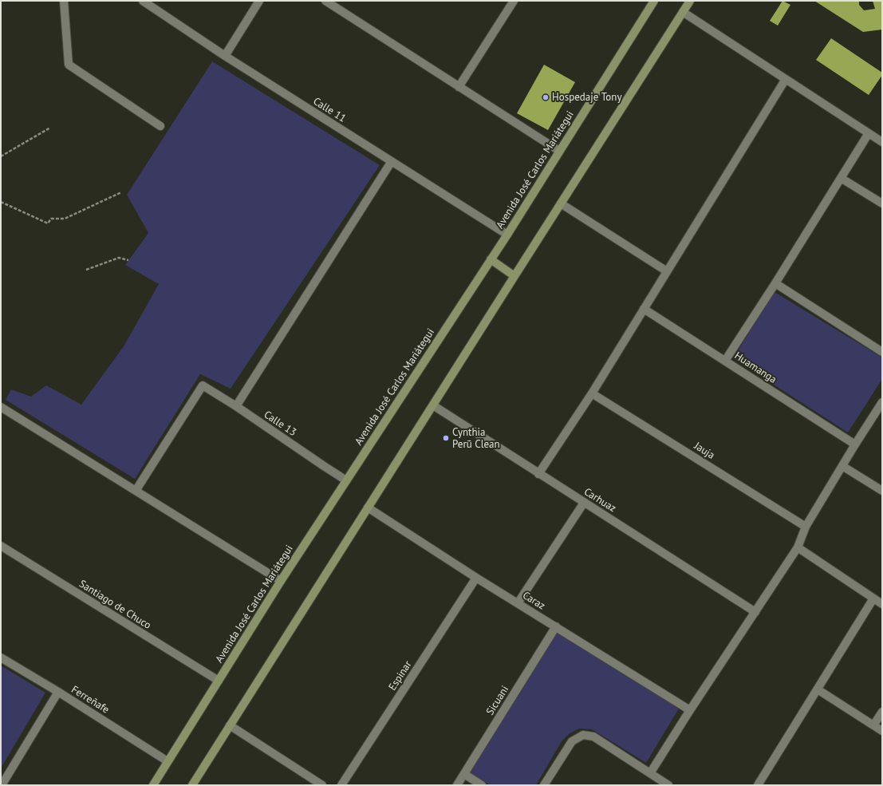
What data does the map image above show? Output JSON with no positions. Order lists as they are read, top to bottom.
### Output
{
  "streets": {
    "main road": ["Avenida José Carlos Mariátegui"],
    "street": [
      "Calle 11",
      "Huamanga",
      "Calle 13",
      "Jauja",
      "Carhuaz",
      "Caraz",
      "Santiago de Chuco",
      "Espinar",
      "Ferreñafe",
      "Sicuani"
    ]
  },
  "crossings": [
    ["Calle 11", "Avenida José Carlos Mariátegui"],
    ["Avenida José Carlos Mariátegui", "Calle 13"],
    ["Avenida José Carlos Mariátegui", "Santiago de Chuco"],
    ["Avenida José Carlos Mariátegui", "Ferreñafe"],
    ["Caraz", "Espinar"],
    ["Caraz", "Sicuani"]
  ],
  "places": ["Hospedaje Tony", "Cynthia Perū Clean"]
}
